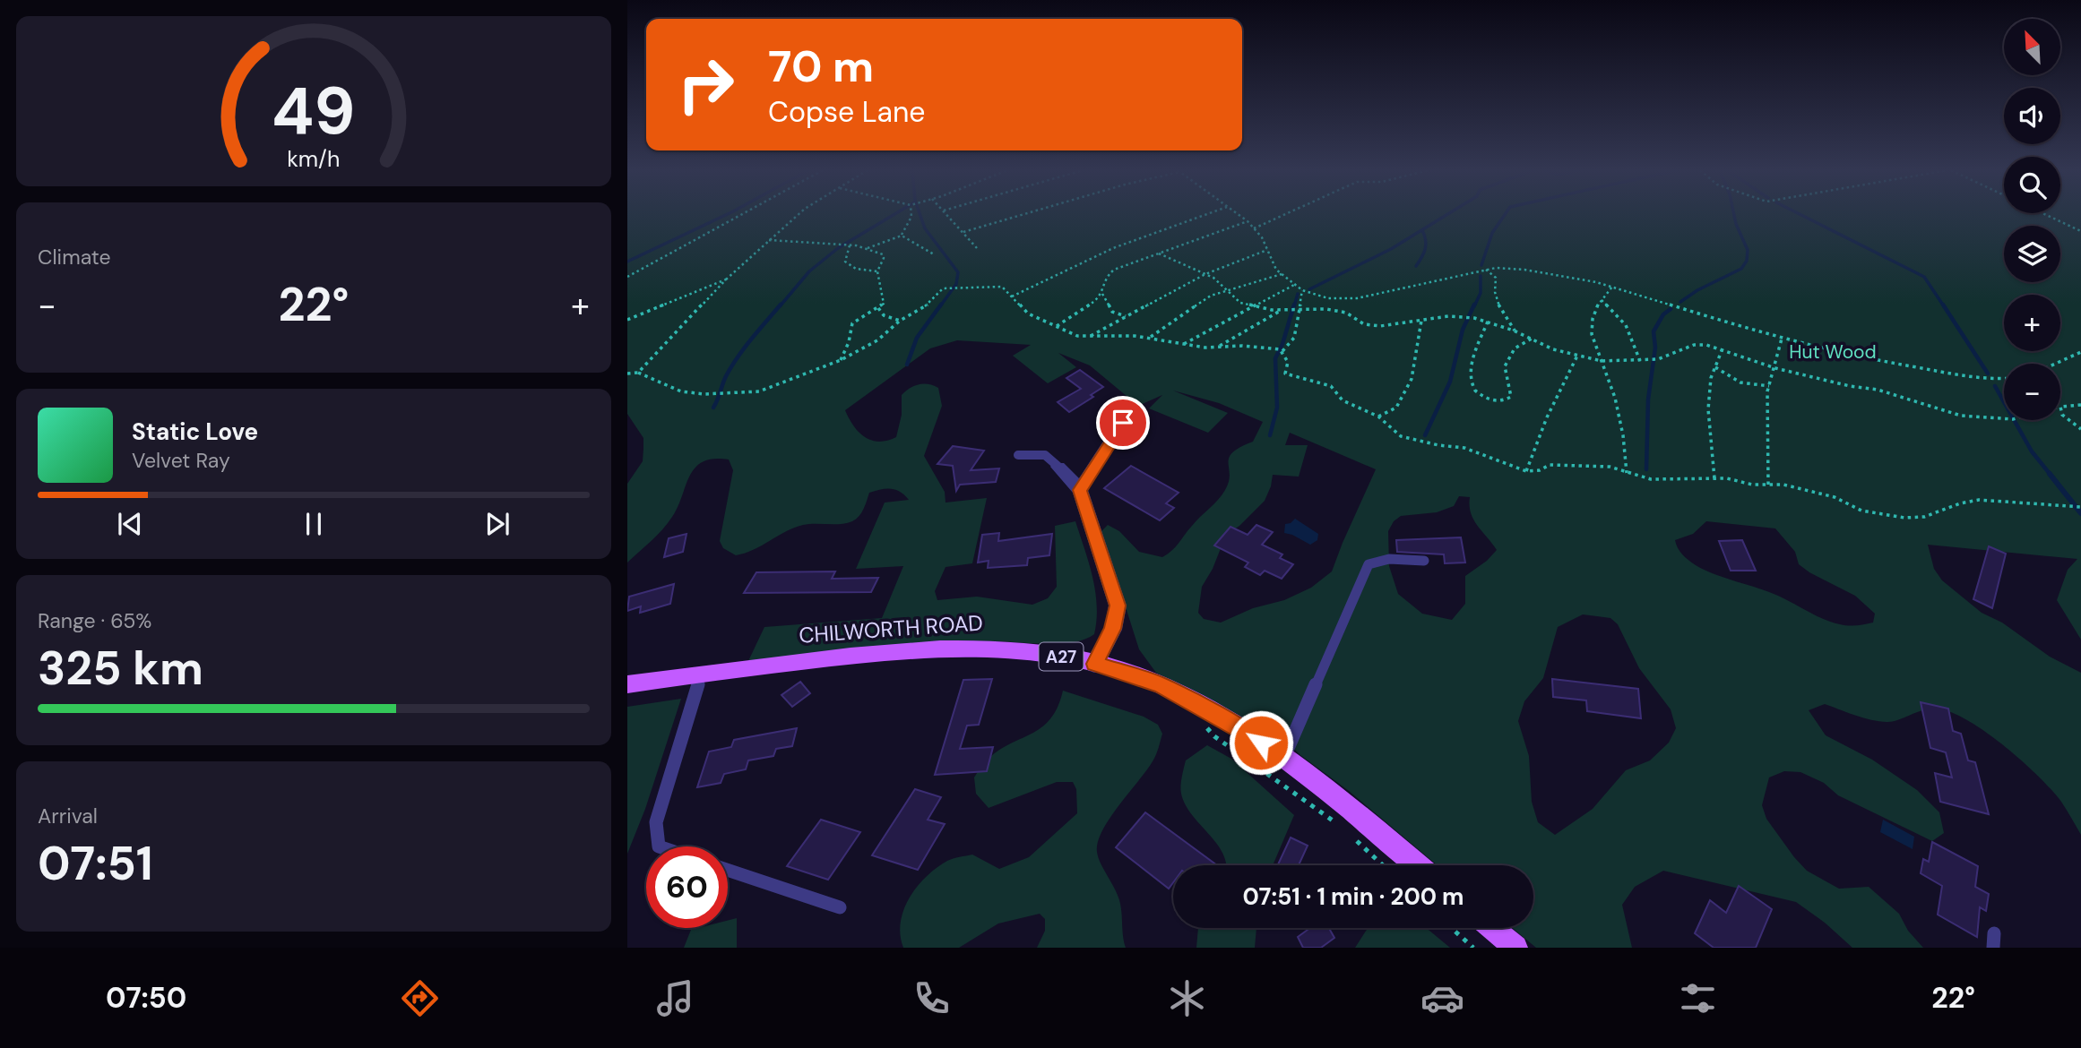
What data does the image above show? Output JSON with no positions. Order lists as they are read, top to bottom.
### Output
{
  "streets": {
    "main road": ["CHILWORTH ROAD", "A27"]
  },
  "parks": ["Hut Wood"],
  "north": "top left",
  "page": {
    "map_buttons": ["+", "−"],
    "turn": ["70 m", "Copse Lane"],
    "tile": [
      "Climate",
      ["Range · 65%", "325 km"],
      ["Arrival", "07:51"]
    ],
    "heat": ["−", "22°", "+"],
    "song": ["Static Love", "Velvet Ray"],
    "limit": "60",
    "trip": "07:51 · 1 min · 200 m",
    "tabs": ["07:50", "22°"],
    "gauge": ["49", "km/h"]
  }
}
